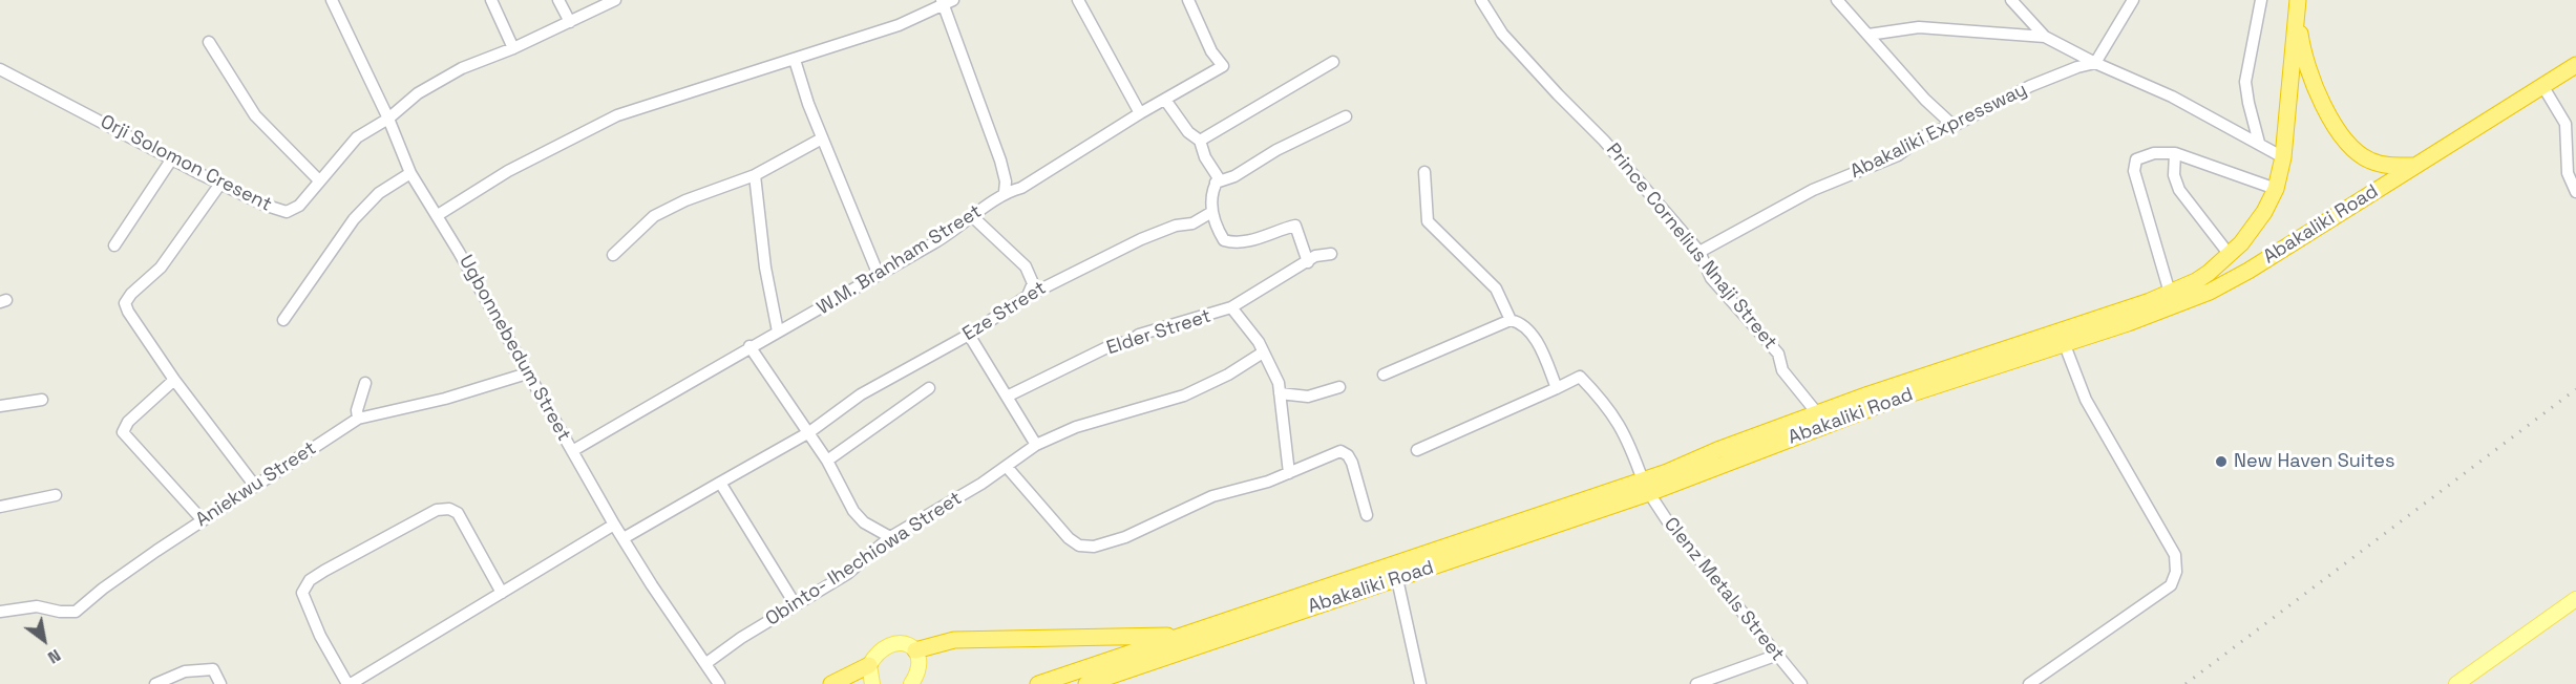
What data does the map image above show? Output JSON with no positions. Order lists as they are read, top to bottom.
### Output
{
  "streets": {
    "highway": ["Abakaliki Road"],
    "street": [
      "Abakaliki Expressway",
      "Orji Solomon Cresent",
      "Prince Cornelius Nnaji Street",
      "W.M. Branham Street",
      "Eze Street",
      "Elder Street",
      "Ugbonnebedum Street",
      "Aniekwu Street",
      "Obinto- Ihechiowa Street",
      "Clenz Metals Street"
    ]
  },
  "crossings": [
    ["Abakaliki Expressway", "Prince Cornelius Nnaji Street"],
    ["Orji Solomon Cresent", "Ugbonnebedum Street"],
    ["Abakaliki Road", "Prince Cornelius Nnaji Street"],
    ["Abakaliki Road", "Clenz Metals Street"],
    ["W.M. Branham Street", "Ugbonnebedum Street"],
    ["Eze Street", "Ugbonnebedum Street"],
    ["Ugbonnebedum Street", "Aniekwu Street"],
    ["Ugbonnebedum Street", "Obinto- Ihechiowa Street"]
  ],
  "places": ["New Haven Suites"],
  "north": "bottom right"
}
